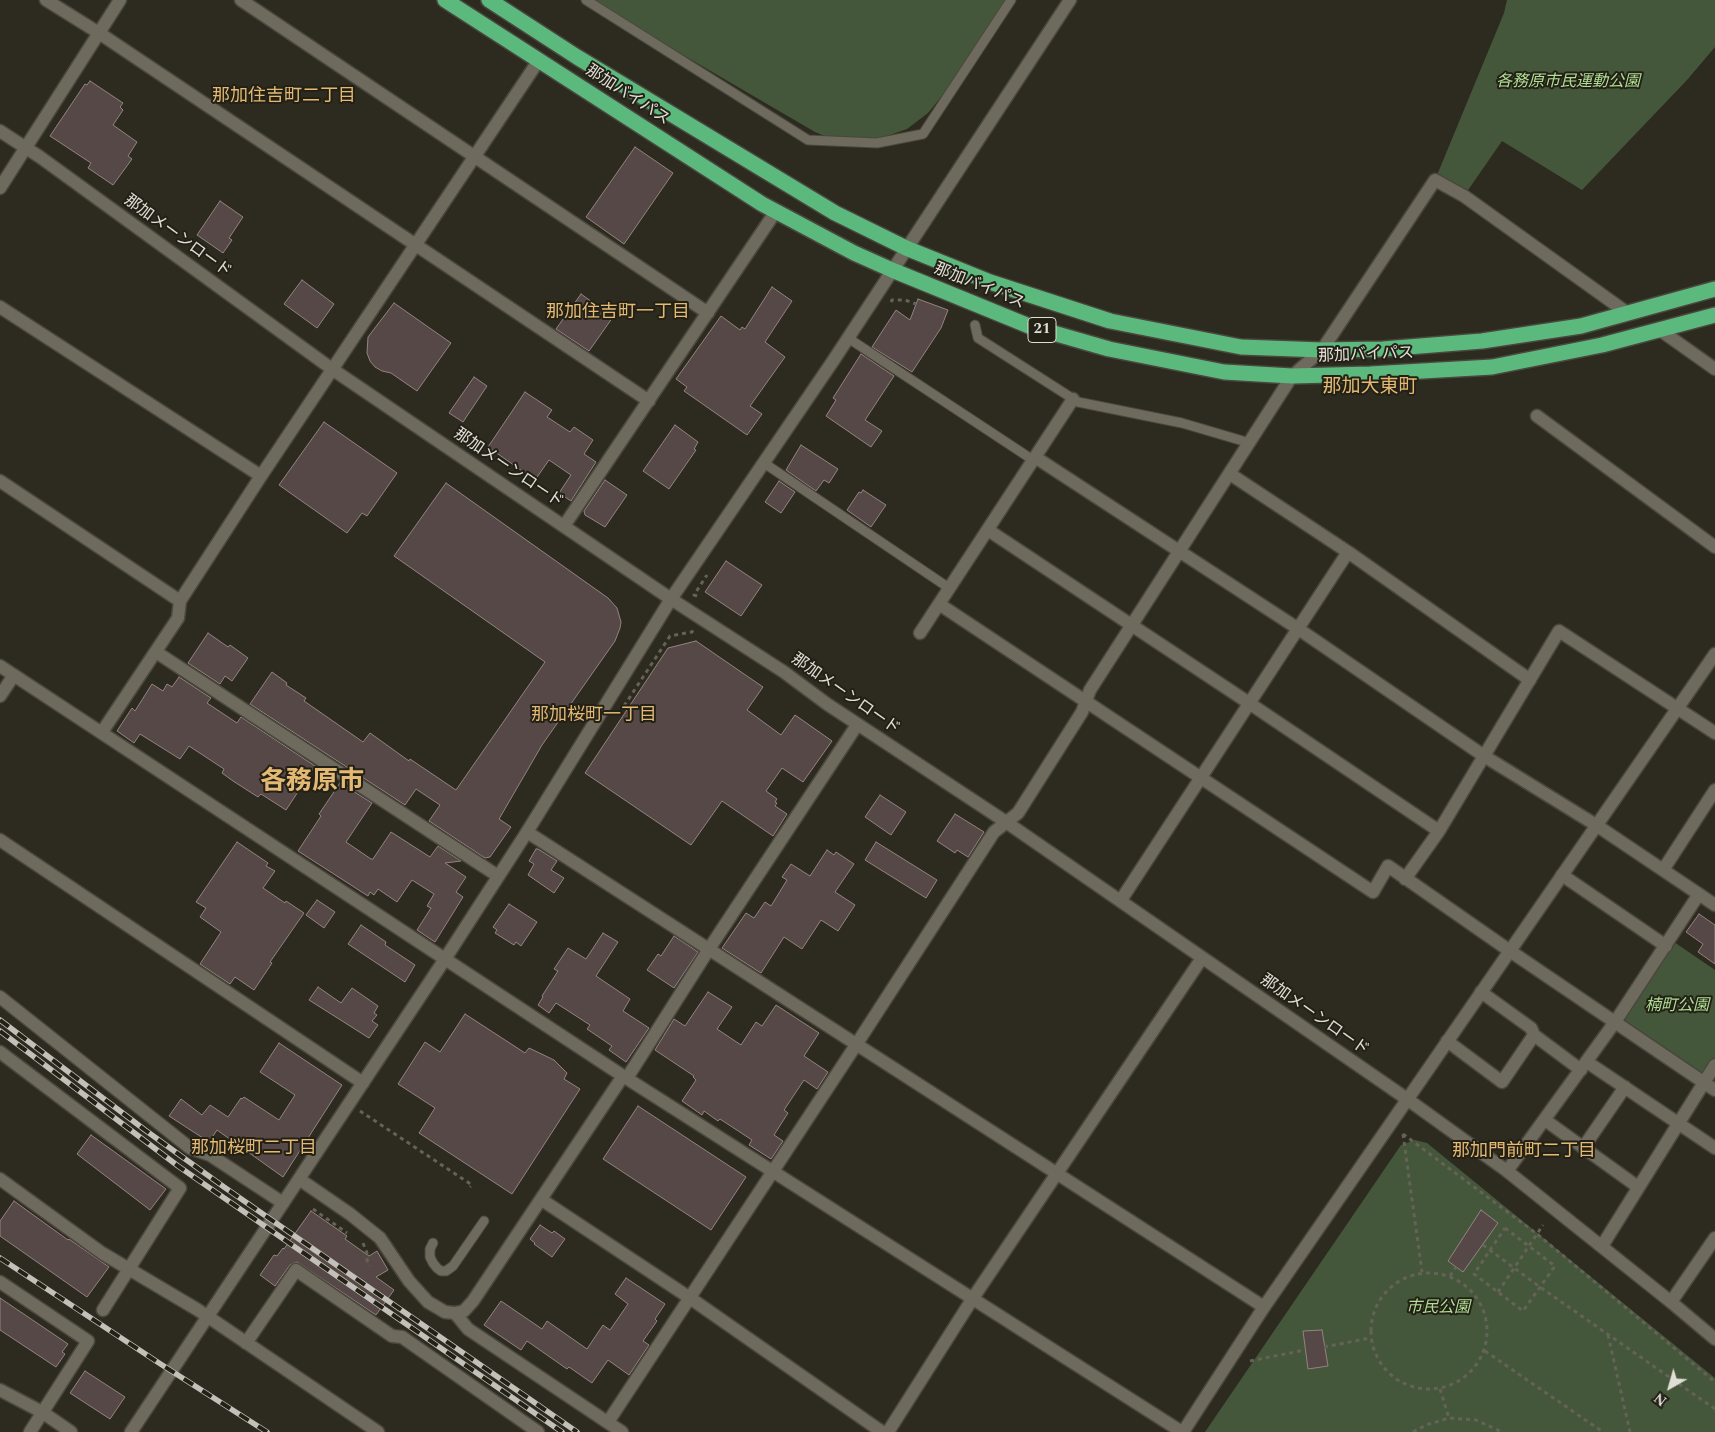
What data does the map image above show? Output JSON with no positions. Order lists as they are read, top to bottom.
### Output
{
  "streets": {
    "highway": ["那加バイパス", "21"],
    "street": ["那加メーンロード"]
  },
  "districts": [
    "那加住吉町二丁目",
    "那加住吉町一丁目",
    "那加大東町",
    "那加桜町一丁目",
    "各務原市",
    "那加桜町二丁目",
    "那加門前町二丁目"
  ],
  "parks": ["各務原市民運動公園", "楠町公園", "市民公園"],
  "north": "bottom left"
}
